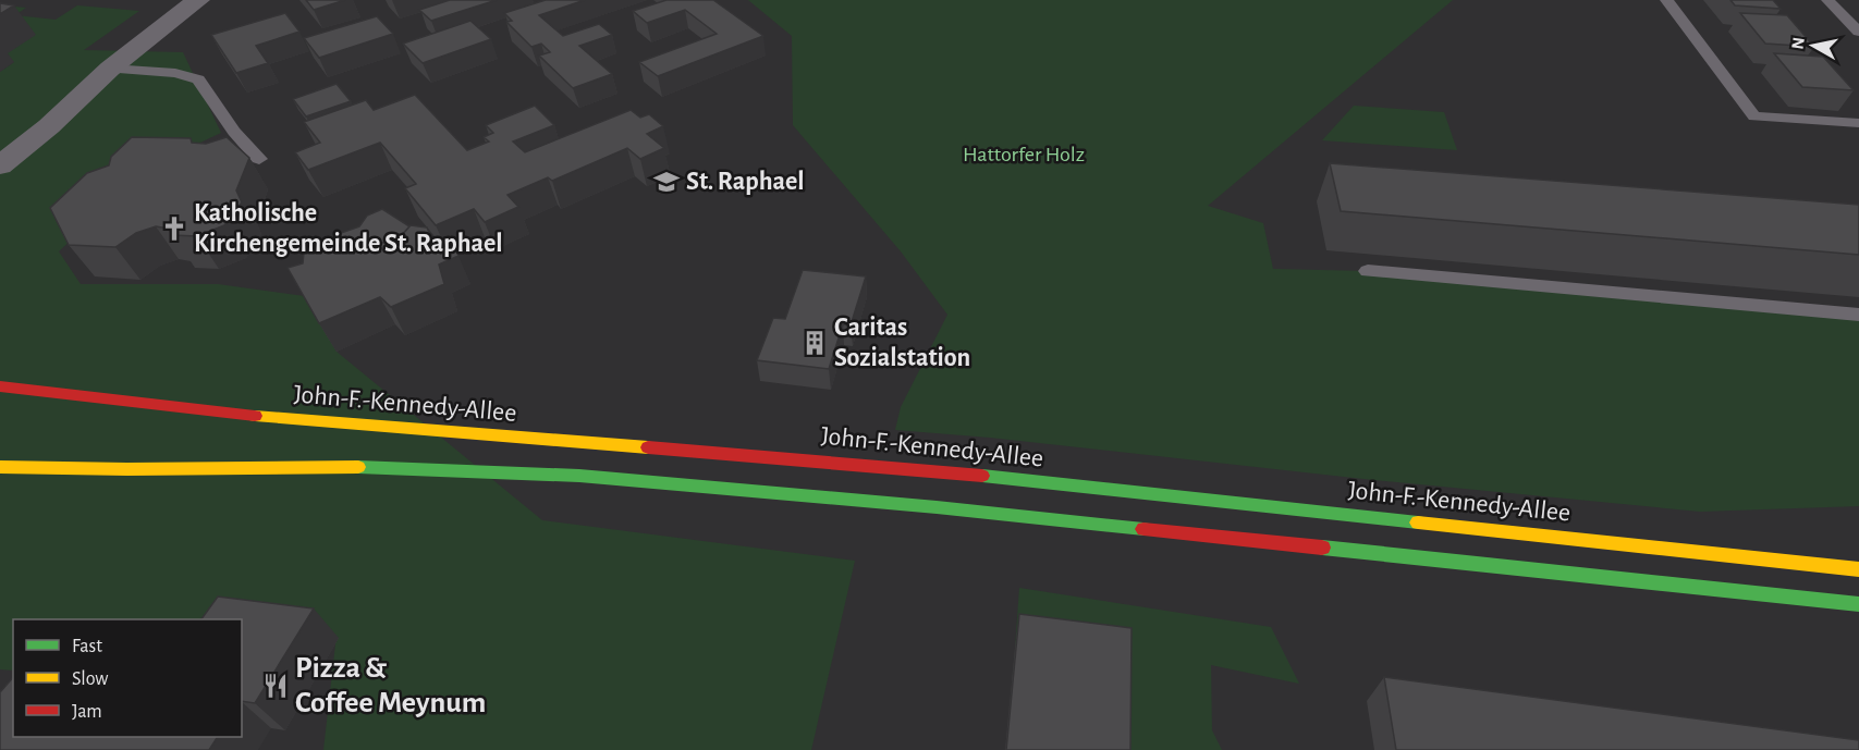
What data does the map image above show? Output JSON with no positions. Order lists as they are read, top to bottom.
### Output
{
  "streets": {
    "street": ["John-F.-Kennedy-Allee"]
  },
  "parks": ["Hattorfer Holz"],
  "places": {
    "school or university": ["St. Raphael"],
    "church": ["Katholische Kirchengemeinde St. Raphael"],
    "building": ["Caritas Sozialstation"],
    "restaurant": ["Pizza & Coffee Meynum"]
  },
  "legend": ["Fast", "Slow", "Jam"],
  "north": "left"
}
